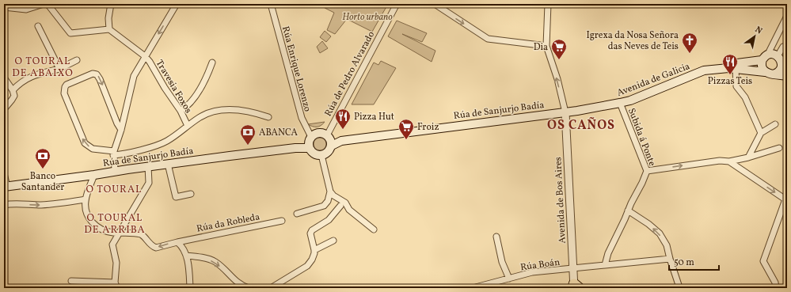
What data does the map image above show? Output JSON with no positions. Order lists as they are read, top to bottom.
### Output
{
  "streets": {
    "main road": ["Avenida de Galicia", "Rúa de Sanjurjo Badía"],
    "street": [
      "Rúa Enrique Lorenzo",
      "Rúa de Pedro Alvarado",
      "Travesia Foxos",
      "Subida á Ponte",
      "Avenida de Bos Aires",
      "Rúa da Robleda",
      "Rúa Boán"
    ]
  },
  "crossings": [
    ["Rúa Enrique Lorenzo", "Rúa de Pedro Alvarado"],
    ["Rúa Enrique Lorenzo", "Rúa de Sanjurjo Badía"],
    ["Rúa de Pedro Alvarado", "Rúa de Sanjurjo Badía"],
    ["Avenida de Galicia", "Rúa de Sanjurjo Badía"],
    ["Avenida de Galicia", "Subida á Ponte"],
    ["Avenida de Galicia", "Avenida de Bos Aires"],
    ["Rúa de Sanjurjo Badía", "Avenida de Bos Aires"],
    ["Rúa de Sanjurjo Badía", "Rúa da Robleda"],
    ["Subida á Ponte", "Rúa Boán"],
    ["Avenida de Bos Aires", "Rúa Boán"]
  ],
  "districts": [
    "O TOURAL DE ABAIXO",
    "OS CAÑOS",
    "O TOURAL",
    "O TOURAL DE ARRIBA"
  ],
  "parks": ["Horto urbano"],
  "places": {
    "church": ["Igrexa da Nosa Señora das Neves de Teis"],
    "supermarket": ["Dia", "Froiz"],
    "restaurant": ["Pizzas Teis", "Pizza Hut"],
    "bank": ["ABANCA", "Banco Santander"]
  },
  "scale_bar": "50 m",
  "north": "top right"
}
